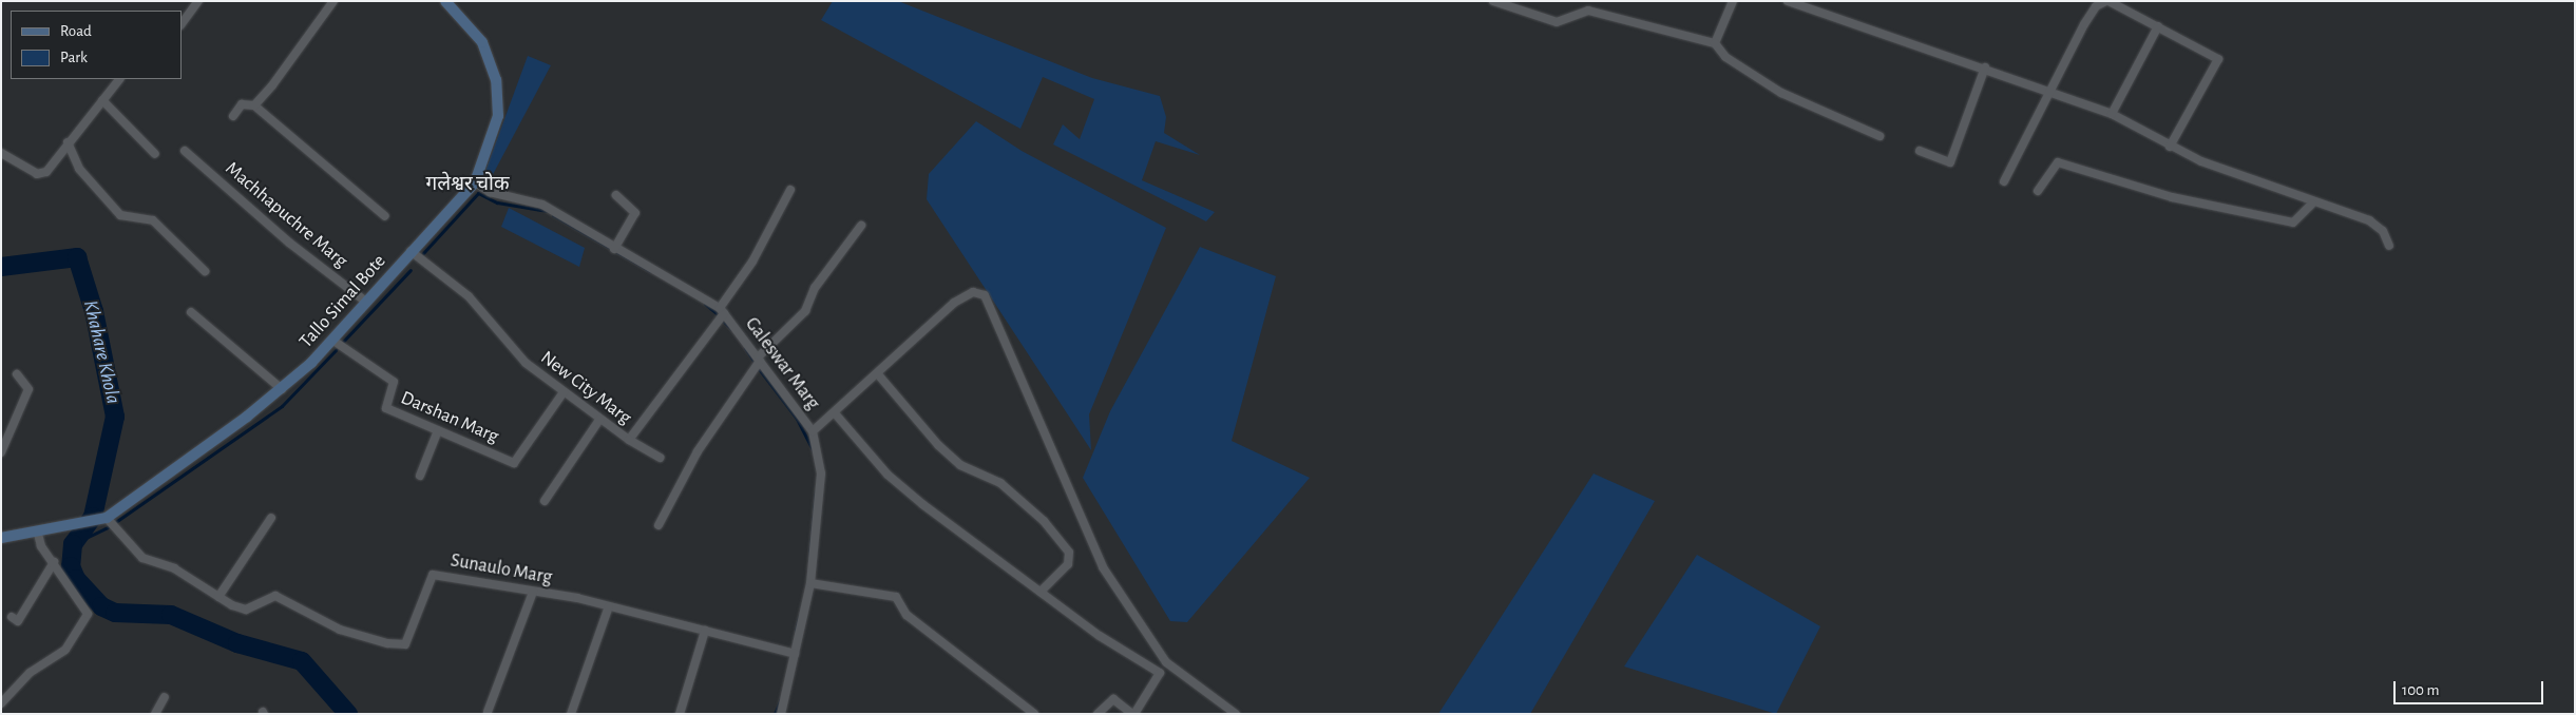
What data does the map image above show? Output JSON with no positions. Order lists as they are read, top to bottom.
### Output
{
  "streets": {
    "main road": ["Tallo Simal Bote"],
    "street": [
      "Machhapuchre Marg",
      "Galeswar Marg",
      "New City Marg",
      "Darshan Marg",
      "Sunaulo Marg"
    ]
  },
  "crossings": [
    ["Machhapuchre Marg", "Tallo Simal Bote"],
    ["Tallo Simal Bote", "Galeswar Marg"],
    ["Tallo Simal Bote", "New City Marg"],
    ["Tallo Simal Bote", "Darshan Marg"],
    ["Tallo Simal Bote", "Sunaulo Marg"],
    ["Galeswar Marg", "New City Marg"],
    ["Galeswar Marg", "Sunaulo Marg"],
    ["New City Marg", "Darshan Marg"]
  ],
  "districts": ["गलेश्वर चोक"],
  "water": ["Khahare Khola"],
  "legend": ["Road", "Park"],
  "scale_bar": "100 m"
}
